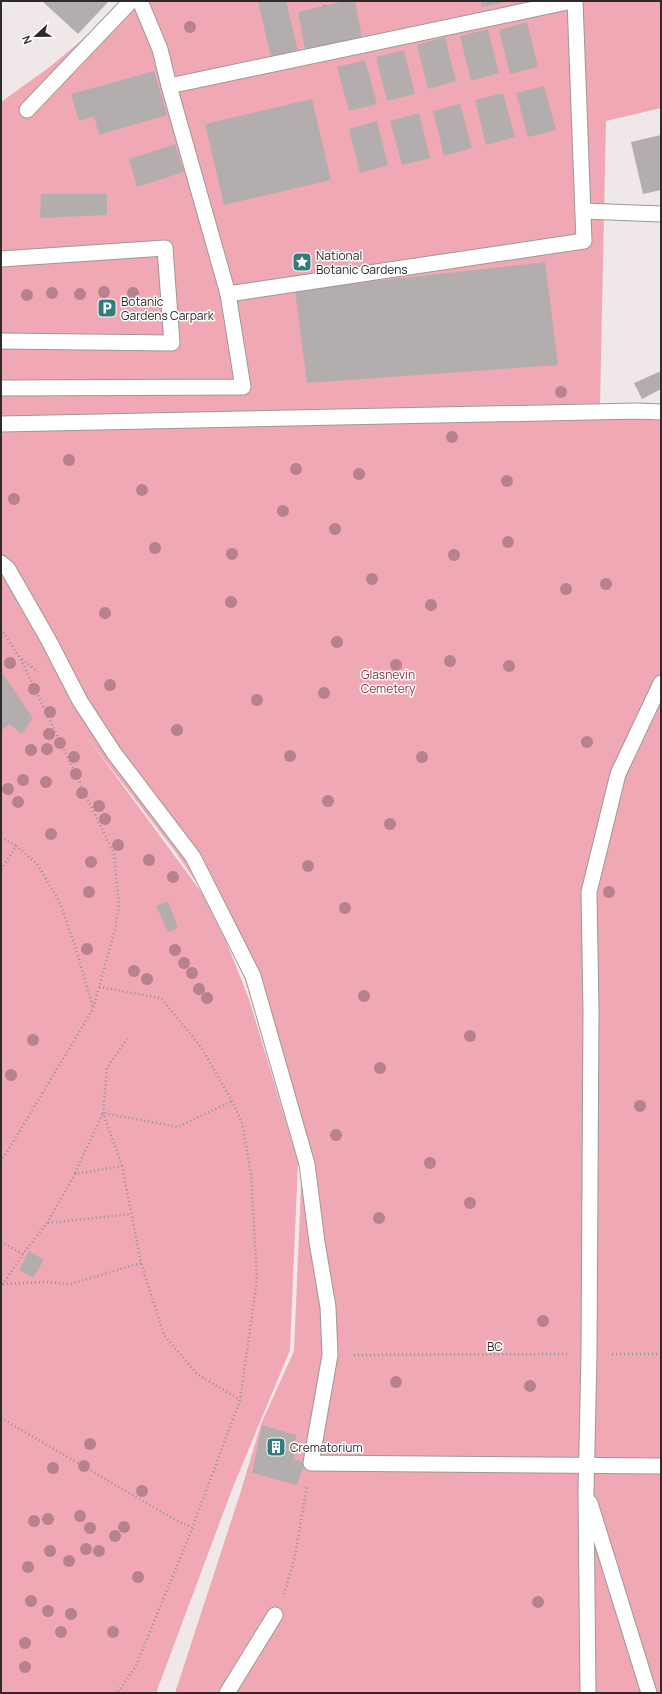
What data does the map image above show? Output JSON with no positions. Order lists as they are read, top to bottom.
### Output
{
  "streets": {
    "path": ["BC"]
  },
  "parks": ["Glasnevin Cemetery"],
  "places": {
    "place": ["National Botanic Gardens"],
    "parking": ["Botanic Gardens Carpark"],
    "building": ["Crematorium"]
  },
  "north": "left"
}
